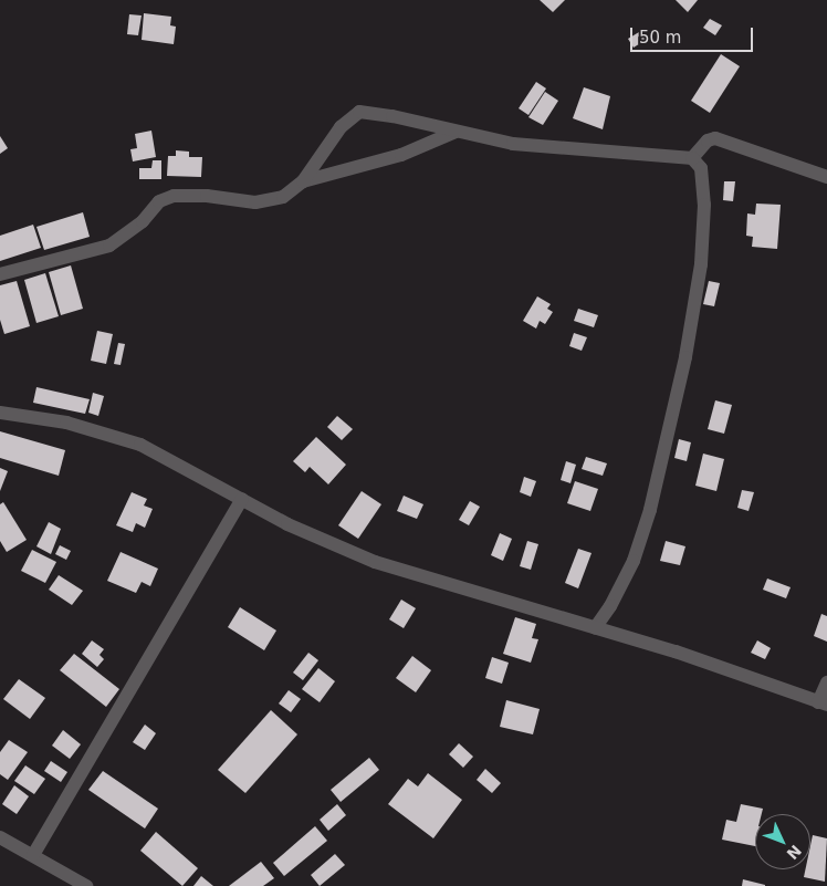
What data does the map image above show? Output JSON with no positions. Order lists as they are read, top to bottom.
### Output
{
  "scale_bar": "50 m",
  "north": "bottom right"
}
